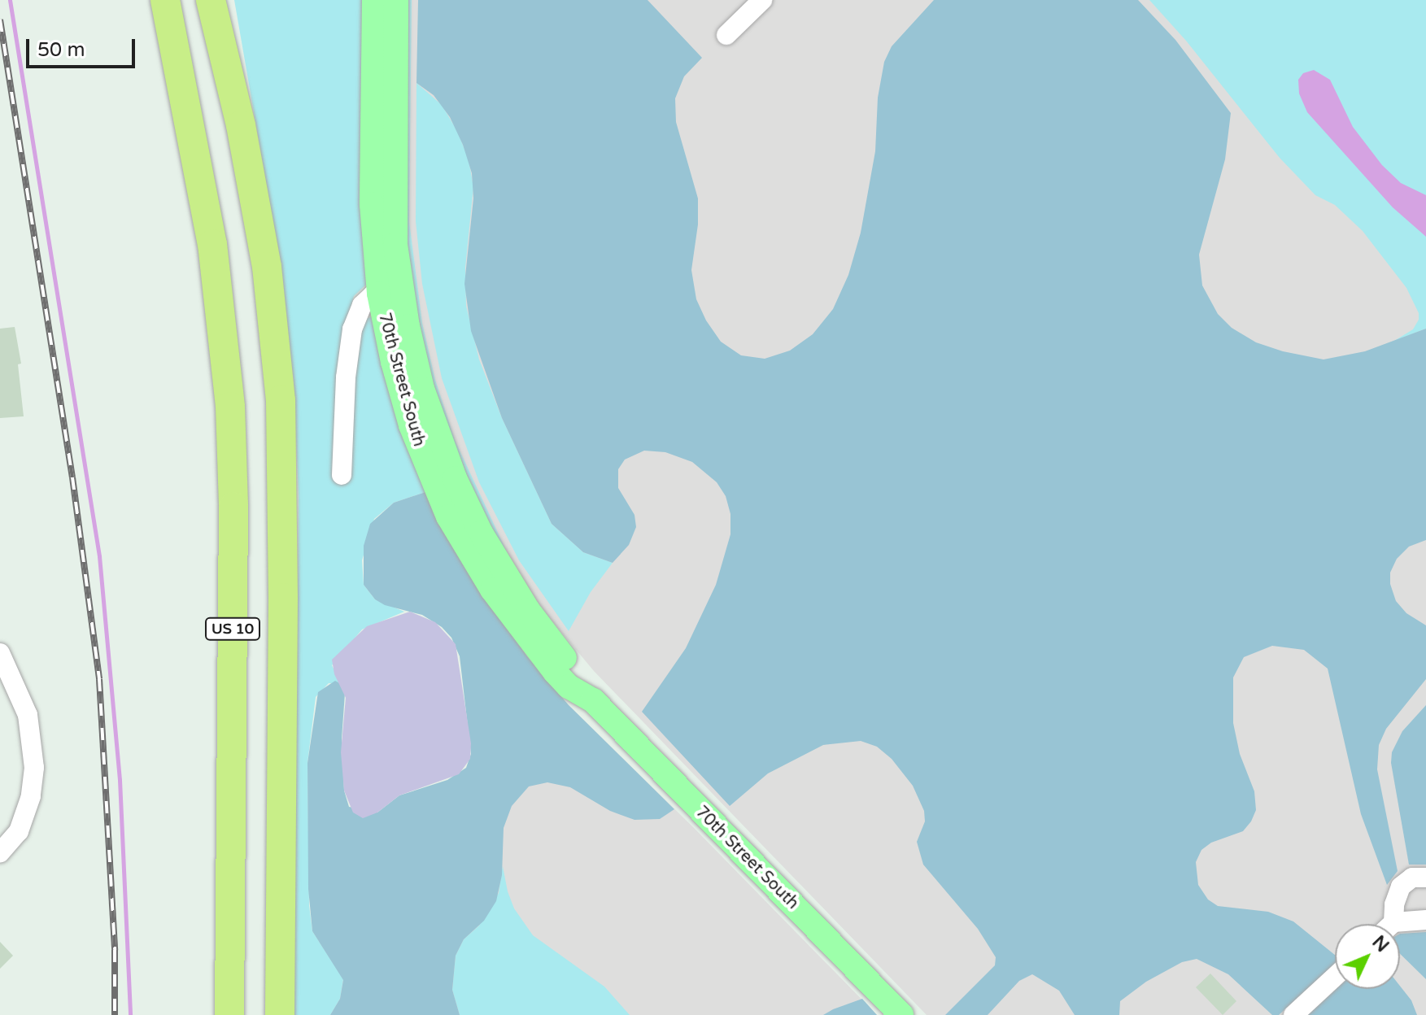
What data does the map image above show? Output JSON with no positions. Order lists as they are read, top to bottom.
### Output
{
  "streets": {
    "highway": ["US 10"],
    "main road": ["70th Street South"]
  },
  "scale_bar": "50 m",
  "north": "top right"
}
